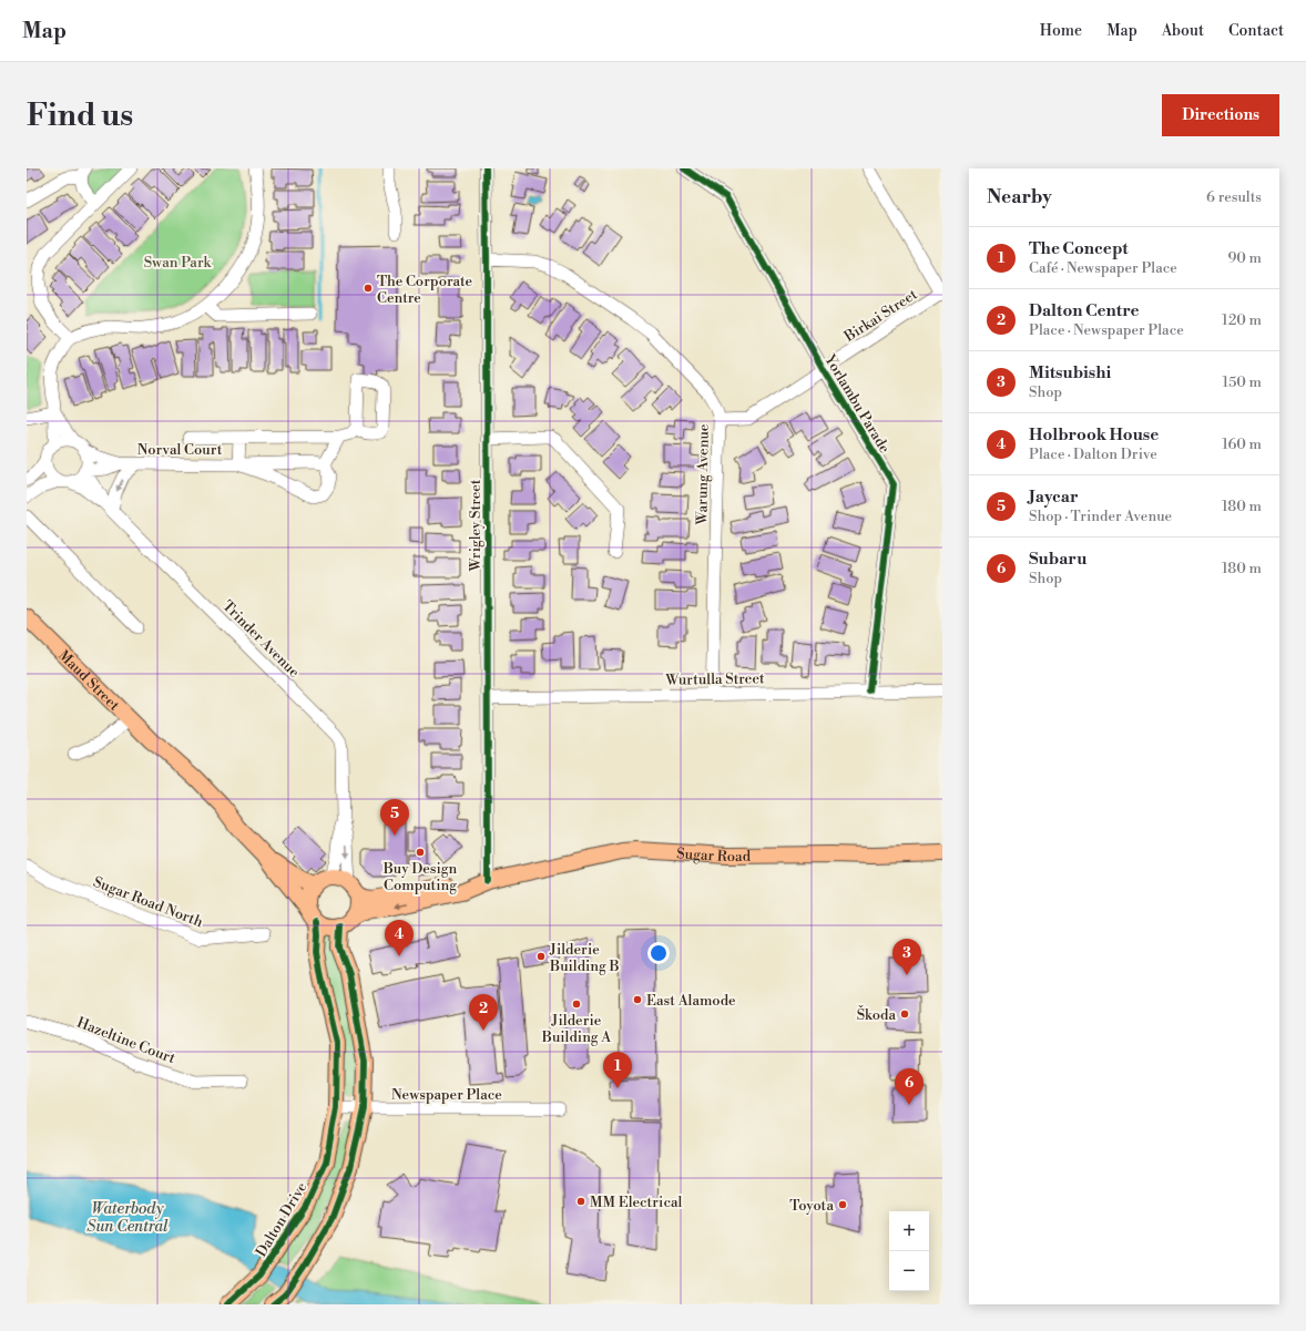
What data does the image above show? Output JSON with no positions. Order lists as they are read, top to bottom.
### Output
{
  "streets": {
    "main road": ["Maud Street", "Sugar Road", "Dalton Drive"],
    "street": [
      "Birkai Street",
      "Yorlambu Parade",
      "Norval Court",
      "Warung Avenue",
      "Wrigley Street",
      "Trinder Avenue",
      "Wurtulla Street",
      "Sugar Road North",
      "Hazeltine Court",
      "Newspaper Place"
    ]
  },
  "crossings": [
    ["Birkai Street", "Yorlambu Parade"],
    ["Birkai Street", "Warung Avenue"],
    ["Yorlambu Parade", "Wurtulla Street"],
    ["Norval Court", "Trinder Avenue"],
    ["Warung Avenue", "Wrigley Street"],
    ["Warung Avenue", "Wurtulla Street"],
    ["Wrigley Street", "Wurtulla Street"],
    ["Wrigley Street", "Sugar Road"],
    ["Trinder Avenue", "Maud Street"],
    ["Trinder Avenue", "Dalton Drive"],
    ["Maud Street", "Dalton Drive"],
    ["Newspaper Place", "Dalton Drive"]
  ],
  "water": ["Waterbody Sun Central"],
  "parks": ["Swan Park"],
  "places": [
    "The Corporate Centre",
    "Buy Design Computing",
    "Jilderie Building B",
    "East Alamode",
    "Jilderie Building A",
    "Škoda",
    "MM Electrical",
    "Toyota"
  ],
  "page": {
    "header": "Map",
    "nav": [
      "Home",
      "Map",
      "About",
      "Contact"
    ],
    "buttons": "Directions",
    "title": "Find us",
    "heading": ["Nearby", "6 results"],
    "list": [
      {
        "mark": "1",
        "name": "The Concept",
        "note": "Café · Newspaper Place",
        "value": "90 m"
      },
      {
        "mark": "2",
        "name": "Dalton Centre",
        "note": "Place · Newspaper Place",
        "value": "120 m"
      },
      {
        "mark": "3",
        "name": "Mitsubishi",
        "note": "Shop",
        "value": "150 m"
      },
      {
        "mark": "4",
        "name": "Holbrook House",
        "note": "Place · Dalton Drive",
        "value": "160 m"
      },
      {
        "mark": "5",
        "name": "Jaycar",
        "note": "Shop · Trinder Avenue",
        "value": "180 m"
      },
      {
        "mark": "6",
        "name": "Subaru",
        "note": "Shop",
        "value": "180 m"
      }
    ],
    "pins": [
      "5",
      "4",
      "3",
      "2",
      "1",
      "6"
    ],
    "map_buttons": ["+", "−"]
  }
}
